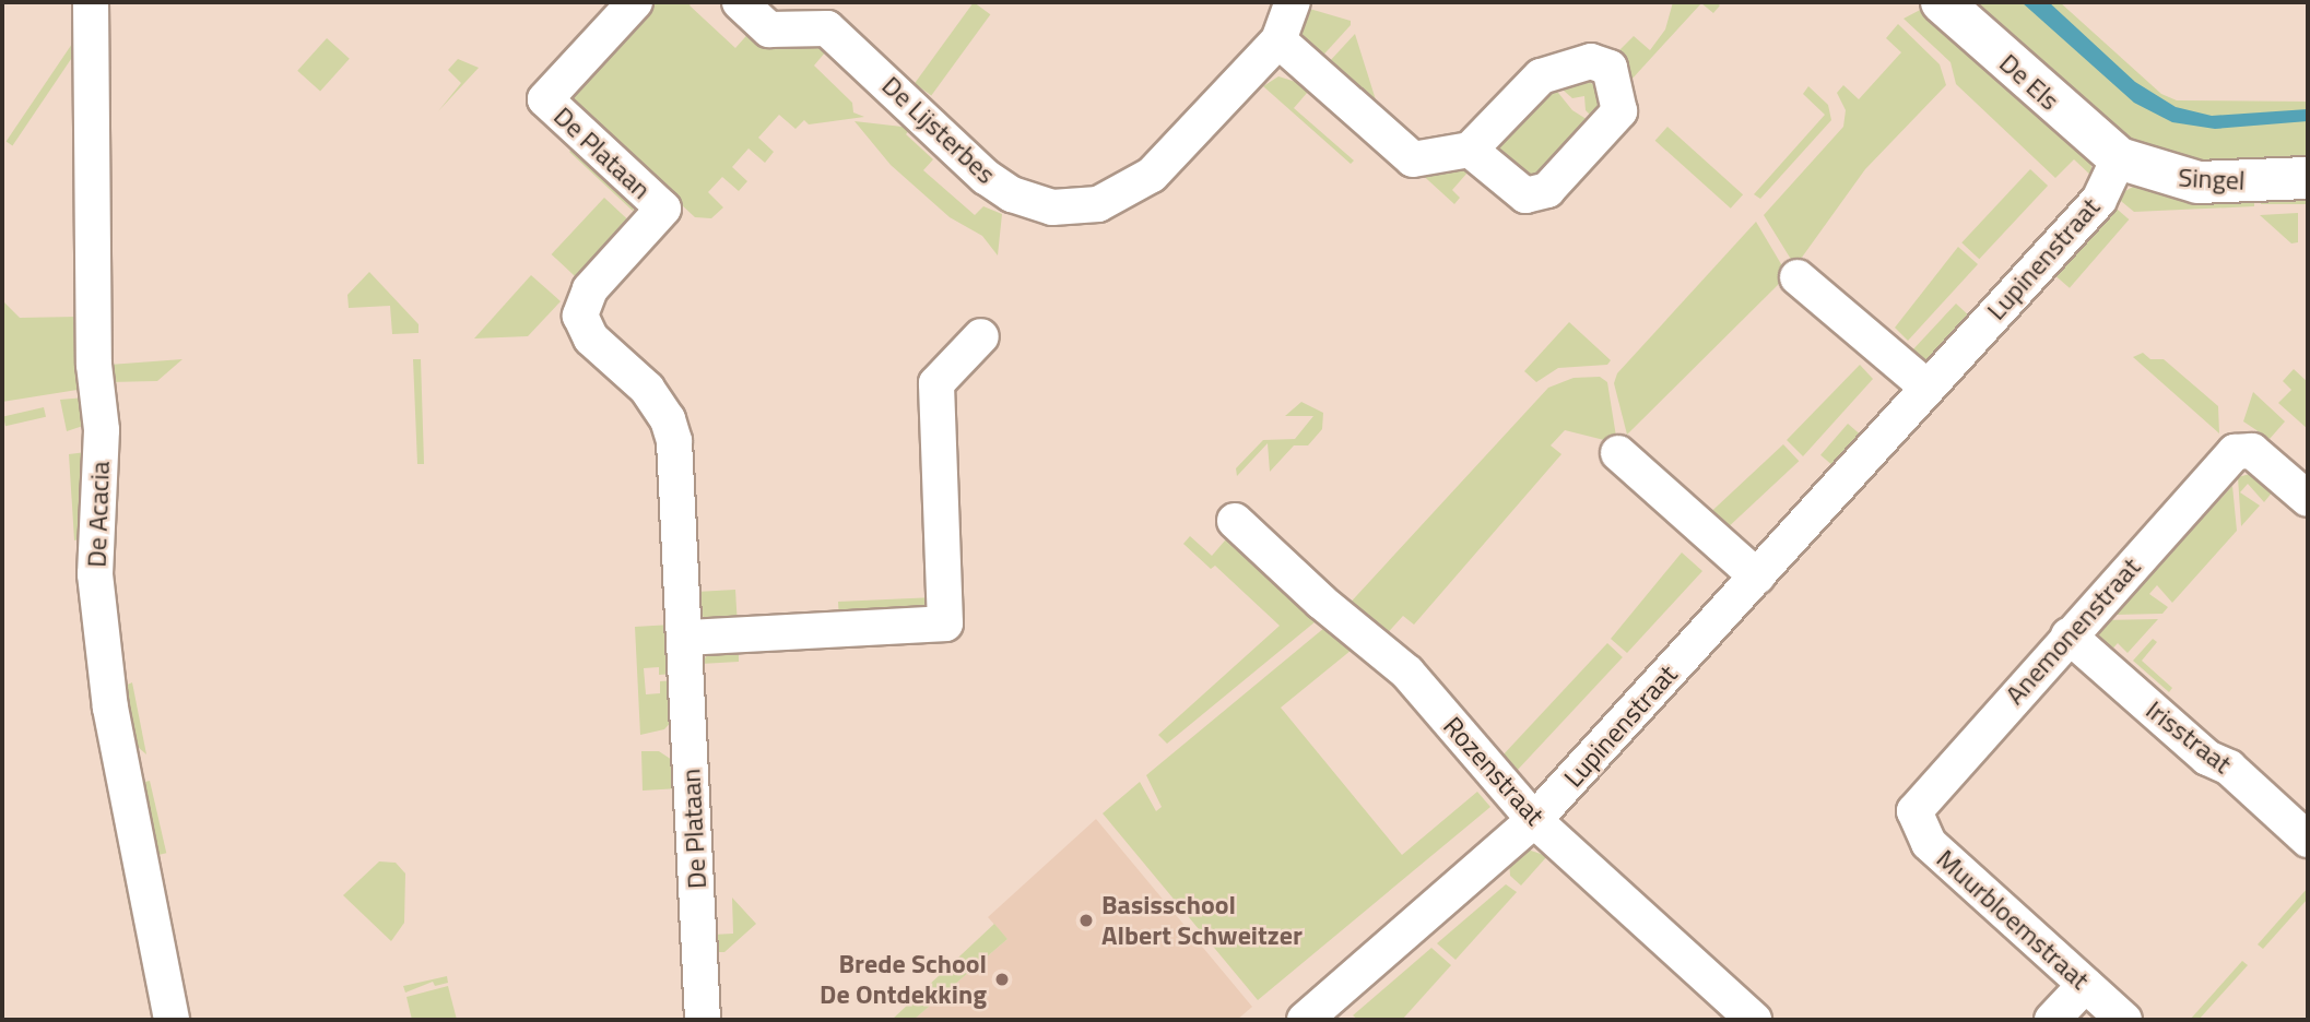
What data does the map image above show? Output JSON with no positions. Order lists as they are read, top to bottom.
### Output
{
  "streets": {
    "street": [
      "De Els",
      "De Lijsterbes",
      "De Plataan",
      "Singel",
      "Lupinenstraat",
      "De Acacia",
      "Anemonenstraat",
      "Irisstraat",
      "Rozenstraat",
      "Muurbloemstraat"
    ]
  },
  "crossings": [
    ["De Els", "Singel"],
    ["De Els", "Lupinenstraat"],
    ["Singel", "Lupinenstraat"],
    ["Lupinenstraat", "Rozenstraat"],
    ["Anemonenstraat", "Irisstraat"],
    ["Anemonenstraat", "Muurbloemstraat"]
  ],
  "places": ["Basisschool Albert Schweitzer", "Brede School De Ontdekking"]
}
